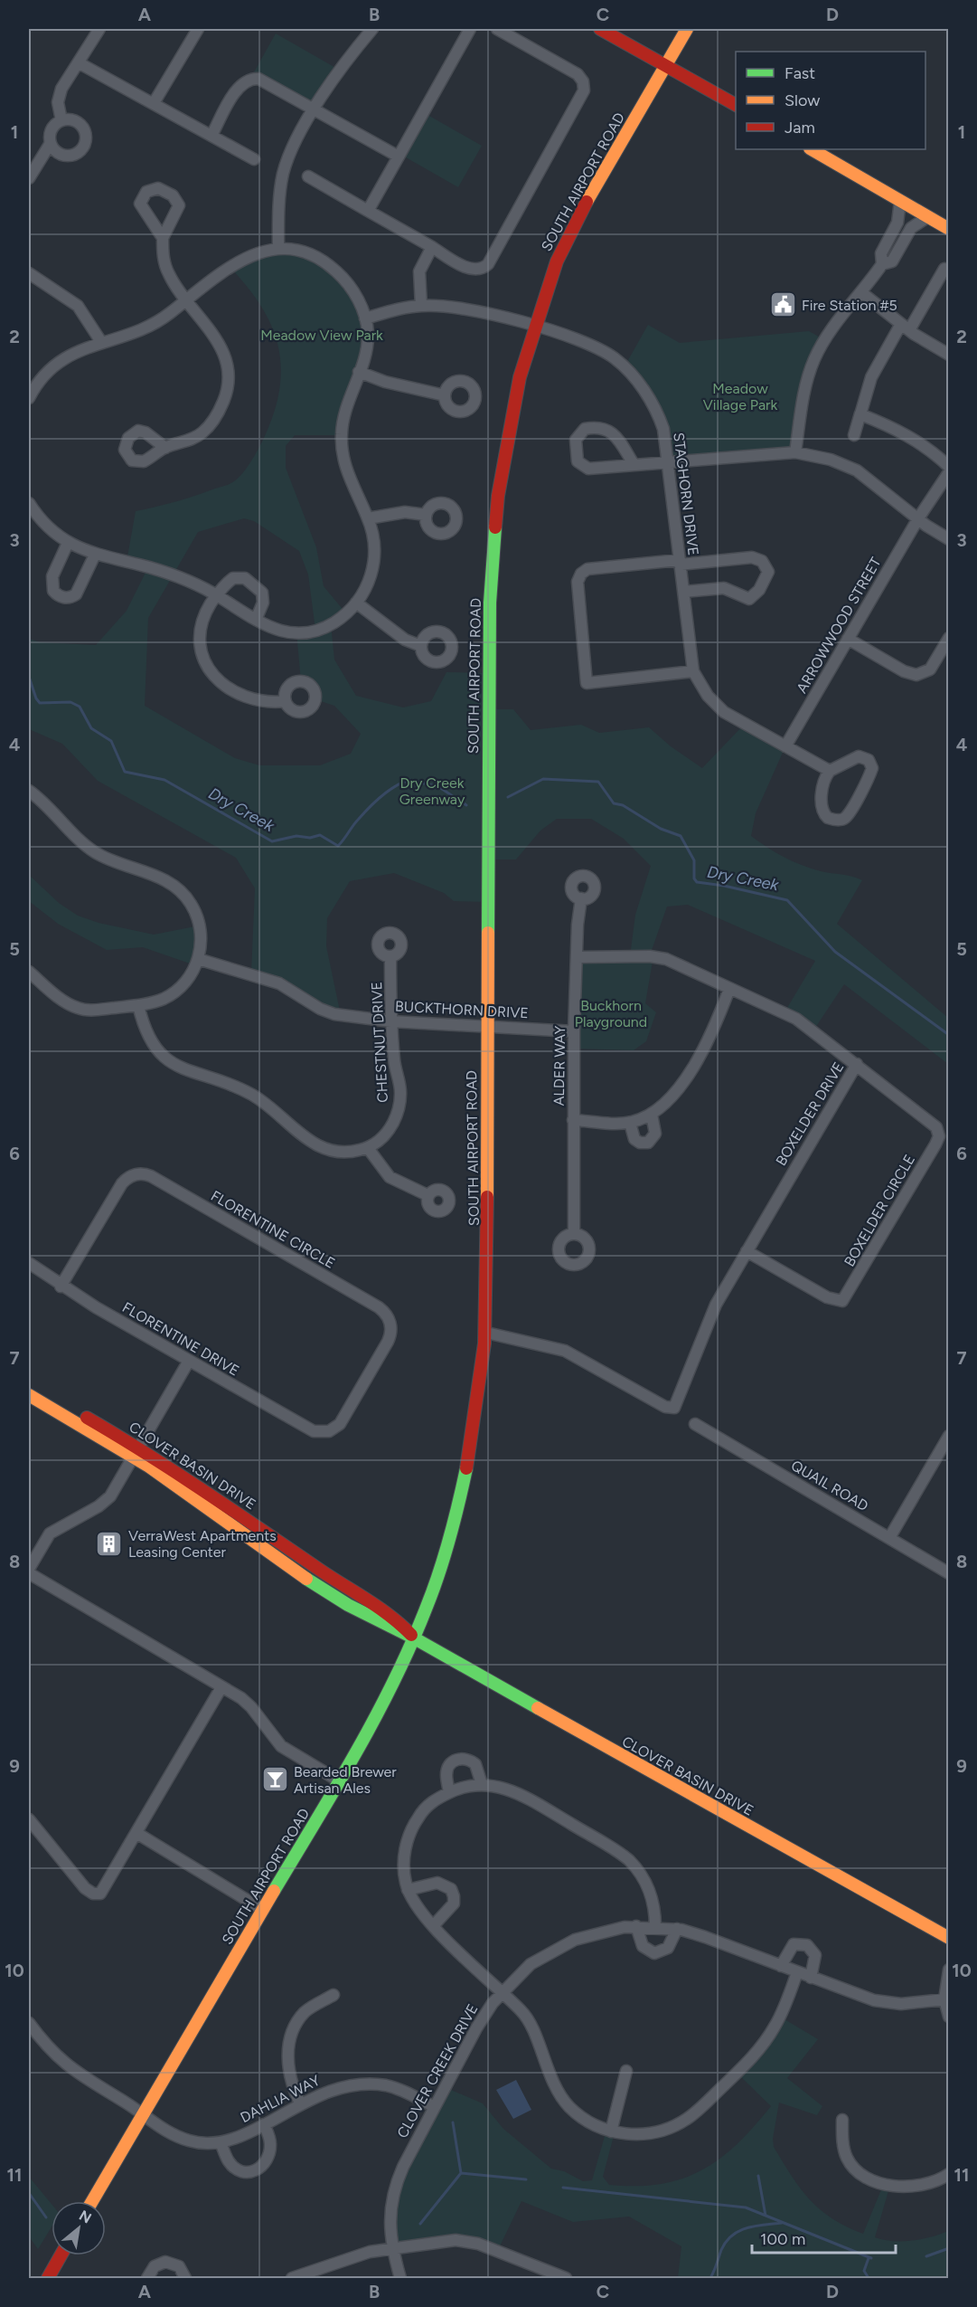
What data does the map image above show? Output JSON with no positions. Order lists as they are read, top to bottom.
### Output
{
  "streets": {
    "main road": ["SOUTH AIRPORT ROAD", "CLOVER BASIN DRIVE"],
    "street": [
      "STAGHORN DRIVE",
      "ARROWWOOD STREET",
      "BUCKTHORN DRIVE",
      "CHESTNUT DRIVE",
      "ALDER WAY",
      "BOXELDER DRIVE",
      "BOXELDER CIRCLE",
      "FLORENTINE CIRCLE",
      "FLORENTINE DRIVE",
      "QUAIL ROAD",
      "CLOVER CREEK DRIVE",
      "DAHLIA WAY"
    ]
  },
  "crossings": [
    ["SOUTH AIRPORT ROAD", "STAGHORN DRIVE"],
    ["SOUTH AIRPORT ROAD", "BUCKTHORN DRIVE"],
    ["SOUTH AIRPORT ROAD", "BOXELDER DRIVE"],
    ["SOUTH AIRPORT ROAD", "CLOVER BASIN DRIVE"],
    ["SOUTH AIRPORT ROAD", "DAHLIA WAY"],
    ["STAGHORN DRIVE", "ARROWWOOD STREET"],
    ["BUCKTHORN DRIVE", "CHESTNUT DRIVE"],
    ["BUCKTHORN DRIVE", "ALDER WAY"],
    ["ALDER WAY", "BOXELDER DRIVE"],
    ["BOXELDER DRIVE", "BOXELDER CIRCLE"],
    ["FLORENTINE CIRCLE", "FLORENTINE DRIVE"],
    ["CLOVER CREEK DRIVE", "DAHLIA WAY"]
  ],
  "water": ["Dry Creek"],
  "parks": [
    "Meadow View Park",
    "Meadow Village Park",
    "Dry Creek Greenway",
    "Buckhorn Playground"
  ],
  "places": {
    "public building": ["Fire Station #5"],
    "building": ["VerraWest Apartments Leasing Center"],
    "bar": ["Bearded Brewer Artisan Ales"]
  },
  "legend": ["Fast", "Slow", "Jam"],
  "scale_bar": "100 m",
  "north": "top right",
  "grid": {
    "columns": [
      "A",
      "B",
      "C",
      "D"
    ],
    "rows": [
      "1",
      "2",
      "3",
      "4",
      "5",
      "6",
      "7",
      "8",
      "9",
      "10",
      "11"
    ]
  }
}
